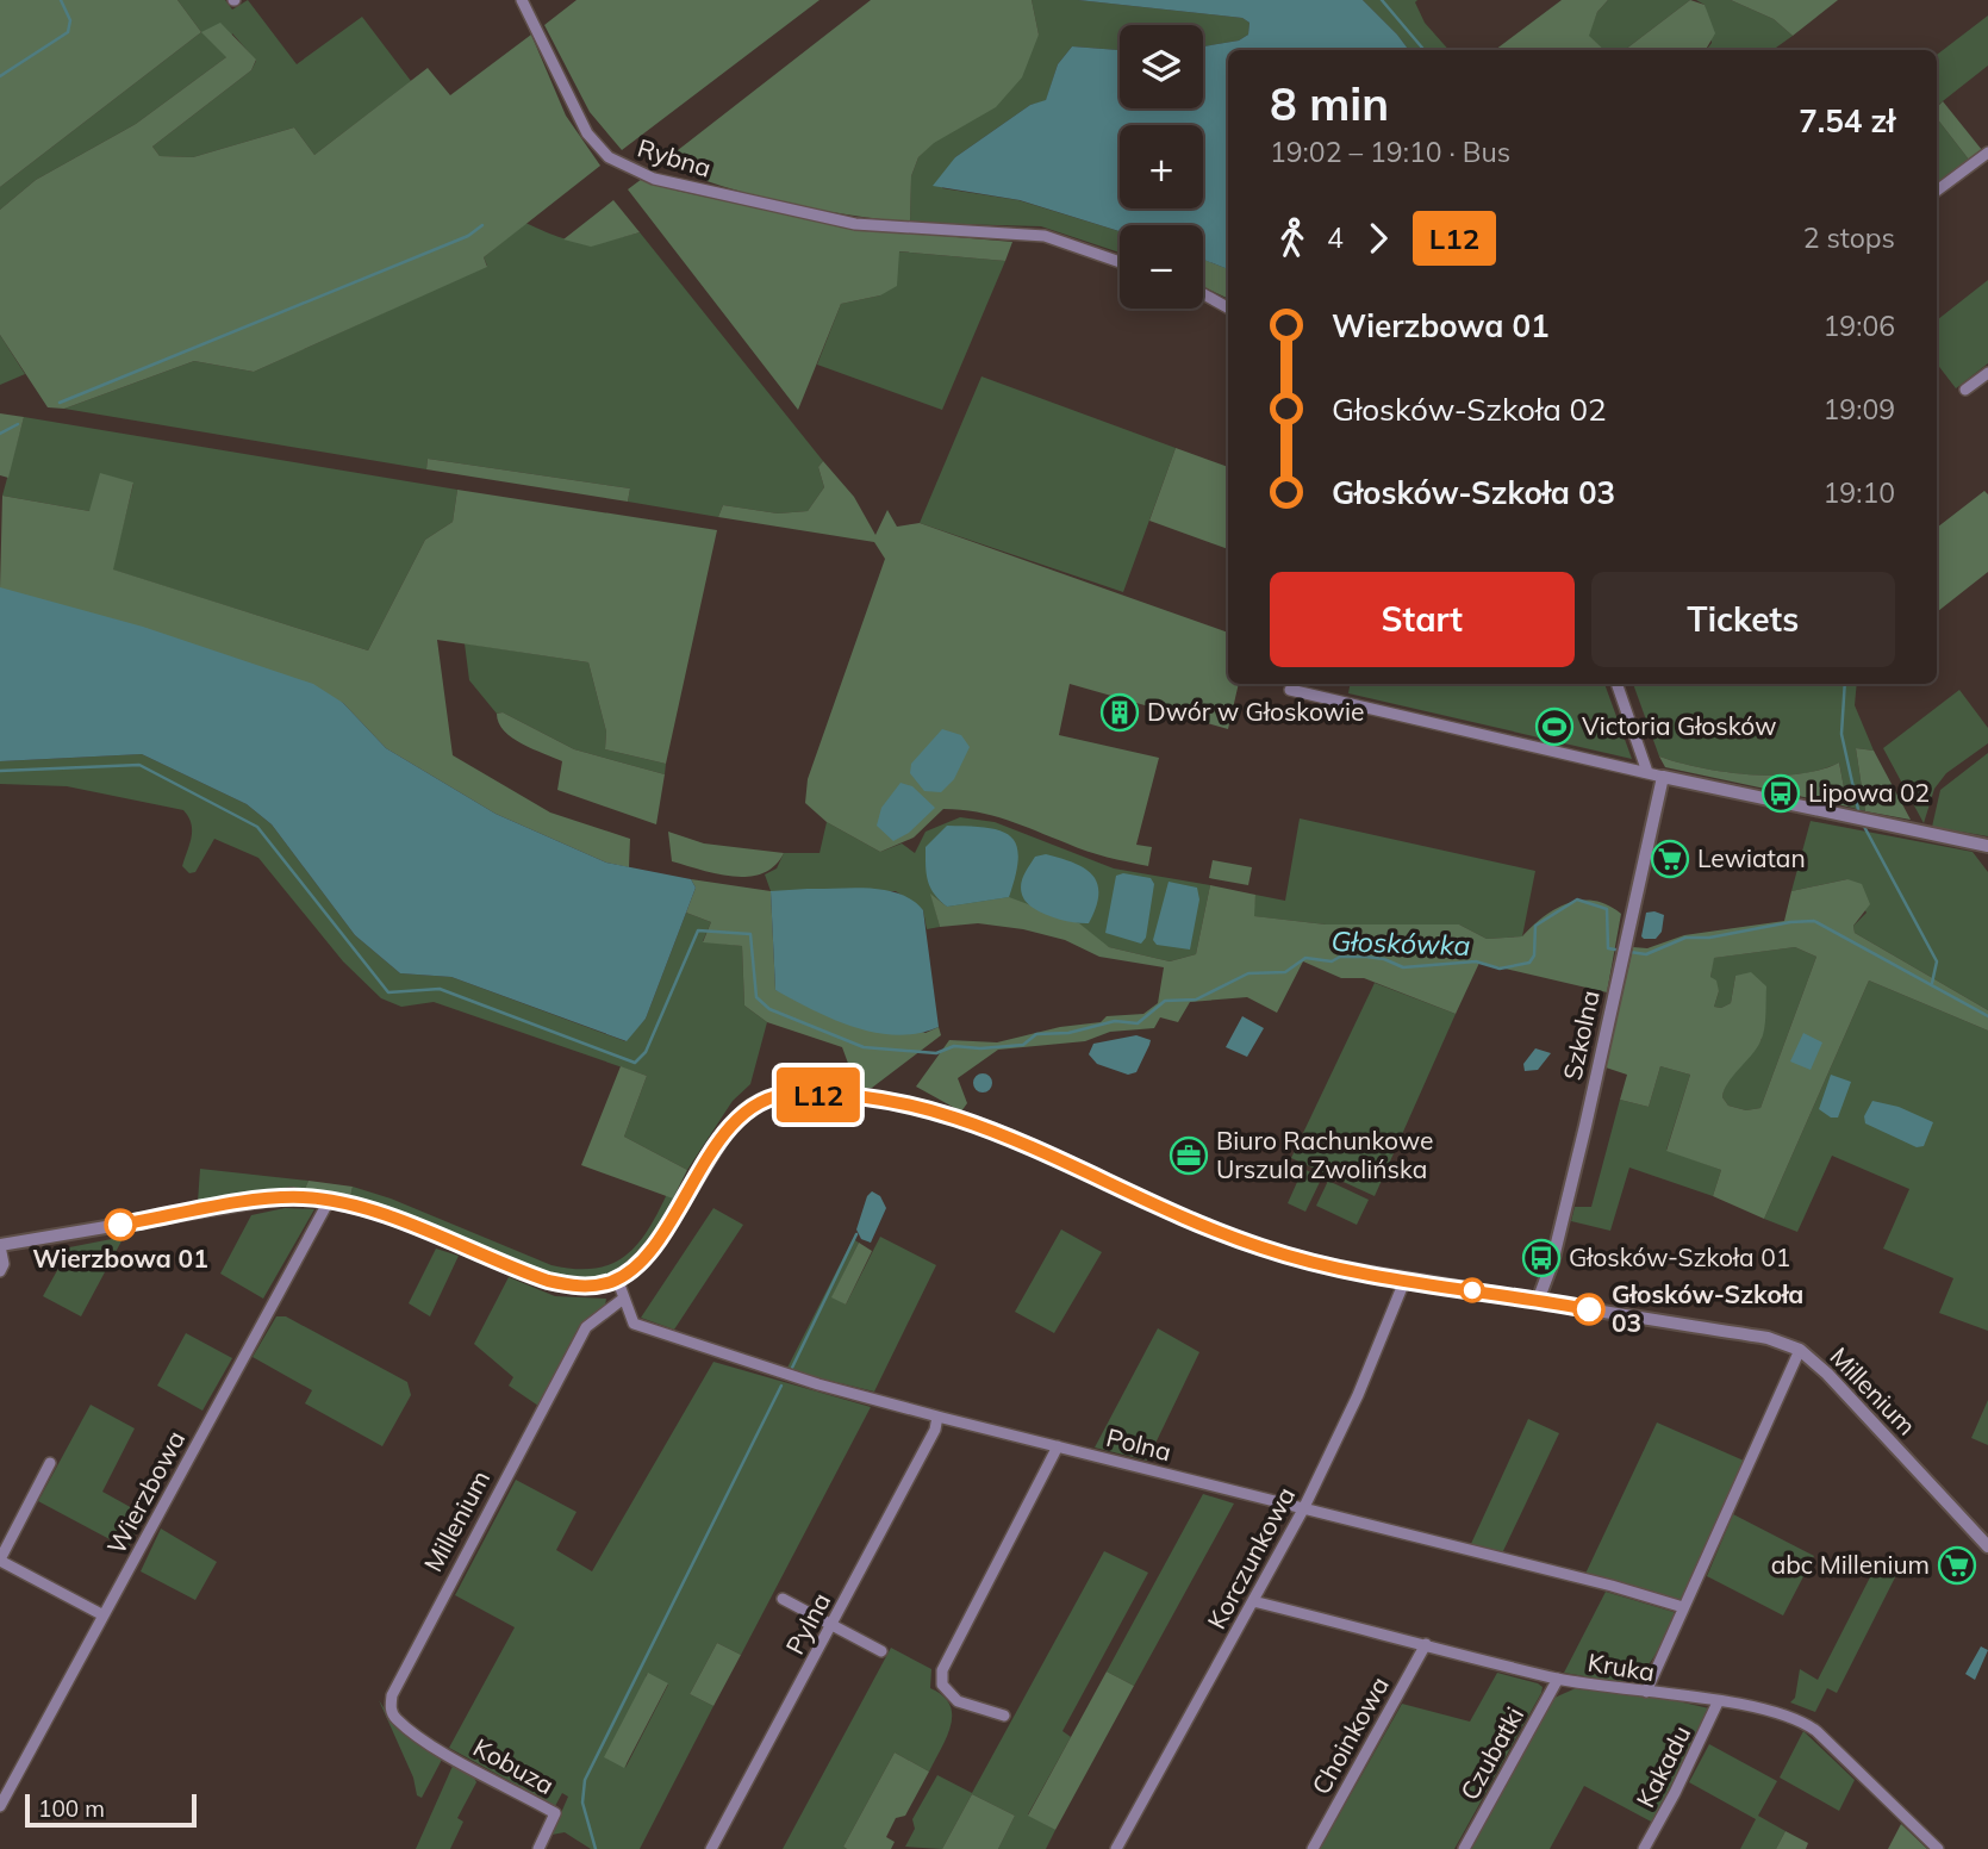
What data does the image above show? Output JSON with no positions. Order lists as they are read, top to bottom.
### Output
{
  "streets": {
    "street": [
      "Rybna",
      "Szkolna",
      "Millenium",
      "Polna",
      "Wierzbowa",
      "Korczunkowa",
      "Pylna",
      "Kruka",
      "Choinkowa",
      "Czubatki",
      "Kobuza",
      "Kakadu"
    ]
  },
  "crossings": [
    ["Szkolna", "Millenium"],
    ["Millenium", "Polna"],
    ["Millenium", "Korczunkowa"],
    ["Millenium", "Kobuza"],
    ["Polna", "Korczunkowa"],
    ["Polna", "Pylna"],
    ["Korczunkowa", "Kruka"],
    ["Kruka", "Choinkowa"],
    ["Kruka", "Czubatki"],
    ["Kruka", "Kakadu"]
  ],
  "water": ["Głoskówka"],
  "places": {
    "building": ["Dwór w Głoskowie"],
    "sports": ["Victoria Głosków"],
    "bus stop": ["Lipowa 02", "Głosków-Szkoła 01"],
    "supermarket": ["Lewiatan", "abc Millenium"],
    "office": ["Biuro Rachunkowe Urszula Zwolińska"],
    "other": ["Wierzbowa 01", "Głosków-Szkoła 03"]
  },
  "lines": ["bus line L12"],
  "scale_bar": "100 m",
  "page": {
    "on_map": "L12",
    "map_buttons": ["+", "−"],
    "heading": ["8 min", "19:02 – 19:10 · Bus", "7.54 zł"],
    "legs": ["4", "L12", "2 stops"],
    "list": [
      {
        "name": "Wierzbowa 01",
        "value": "19:06"
      },
      {
        "name": "Głosków-Szkoła 02",
        "value": "19:09"
      },
      {
        "name": "Głosków-Szkoła 03",
        "value": "19:10"
      }
    ],
    "buttons": ["Start", "Tickets"],
    "scale": "100 m"
  }
}
